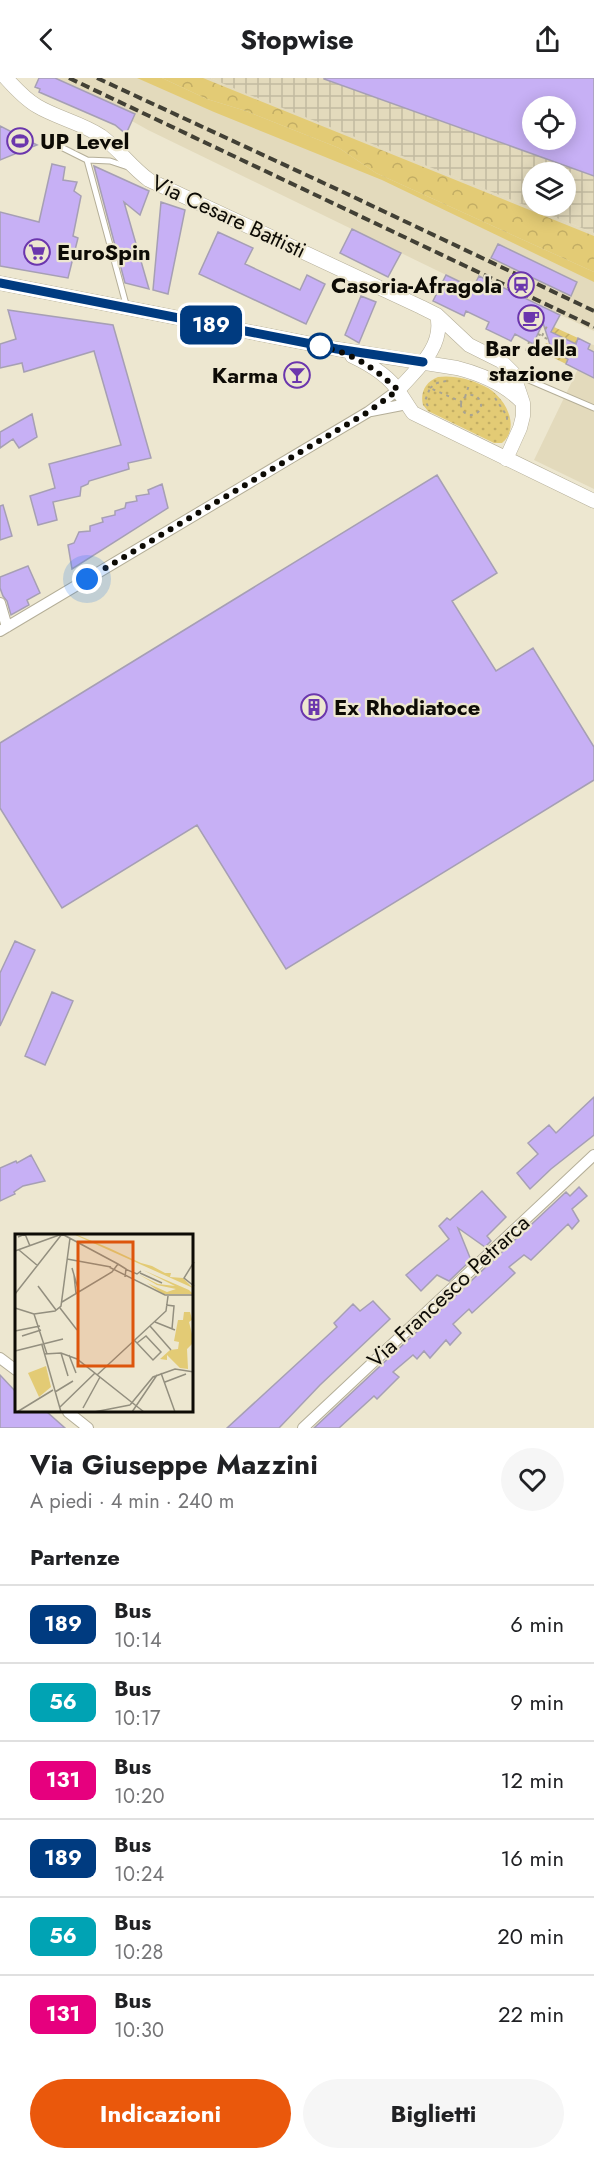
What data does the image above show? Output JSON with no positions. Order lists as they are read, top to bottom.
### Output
{
  "streets": {
    "street": ["Via Cesare Battisti", "Via Francesco Petrarca"]
  },
  "places": {
    "sports": ["UP Level"],
    "supermarket": ["EuroSpin"],
    "station": ["Casoria-Afragola"],
    "cafe": ["Bar della stazione"],
    "bar": ["Karma"],
    "building": ["Ex Rhodiatoce"]
  },
  "lines": ["bus line 189"],
  "page": {
    "header": "Stopwise",
    "on_map": "189",
    "heading": [
      ["Via Giuseppe Mazzini", "A piedi · 4 min · 240 m"],
      "Partenze"
    ],
    "list": [
      {
        "mark": "189",
        "name": "Bus",
        "note": "10:14",
        "value": "6 min"
      },
      {
        "mark": "56",
        "name": "Bus",
        "note": "10:17",
        "value": "9 min"
      },
      {
        "mark": "131",
        "name": "Bus",
        "note": "10:20",
        "value": "12 min"
      },
      {
        "mark": "189",
        "name": "Bus",
        "note": "10:24",
        "value": "16 min"
      },
      {
        "mark": "56",
        "name": "Bus",
        "note": "10:28",
        "value": "20 min"
      },
      {
        "mark": "131",
        "name": "Bus",
        "note": "10:30",
        "value": "22 min"
      }
    ],
    "buttons": ["Indicazioni", "Biglietti"]
  }
}
